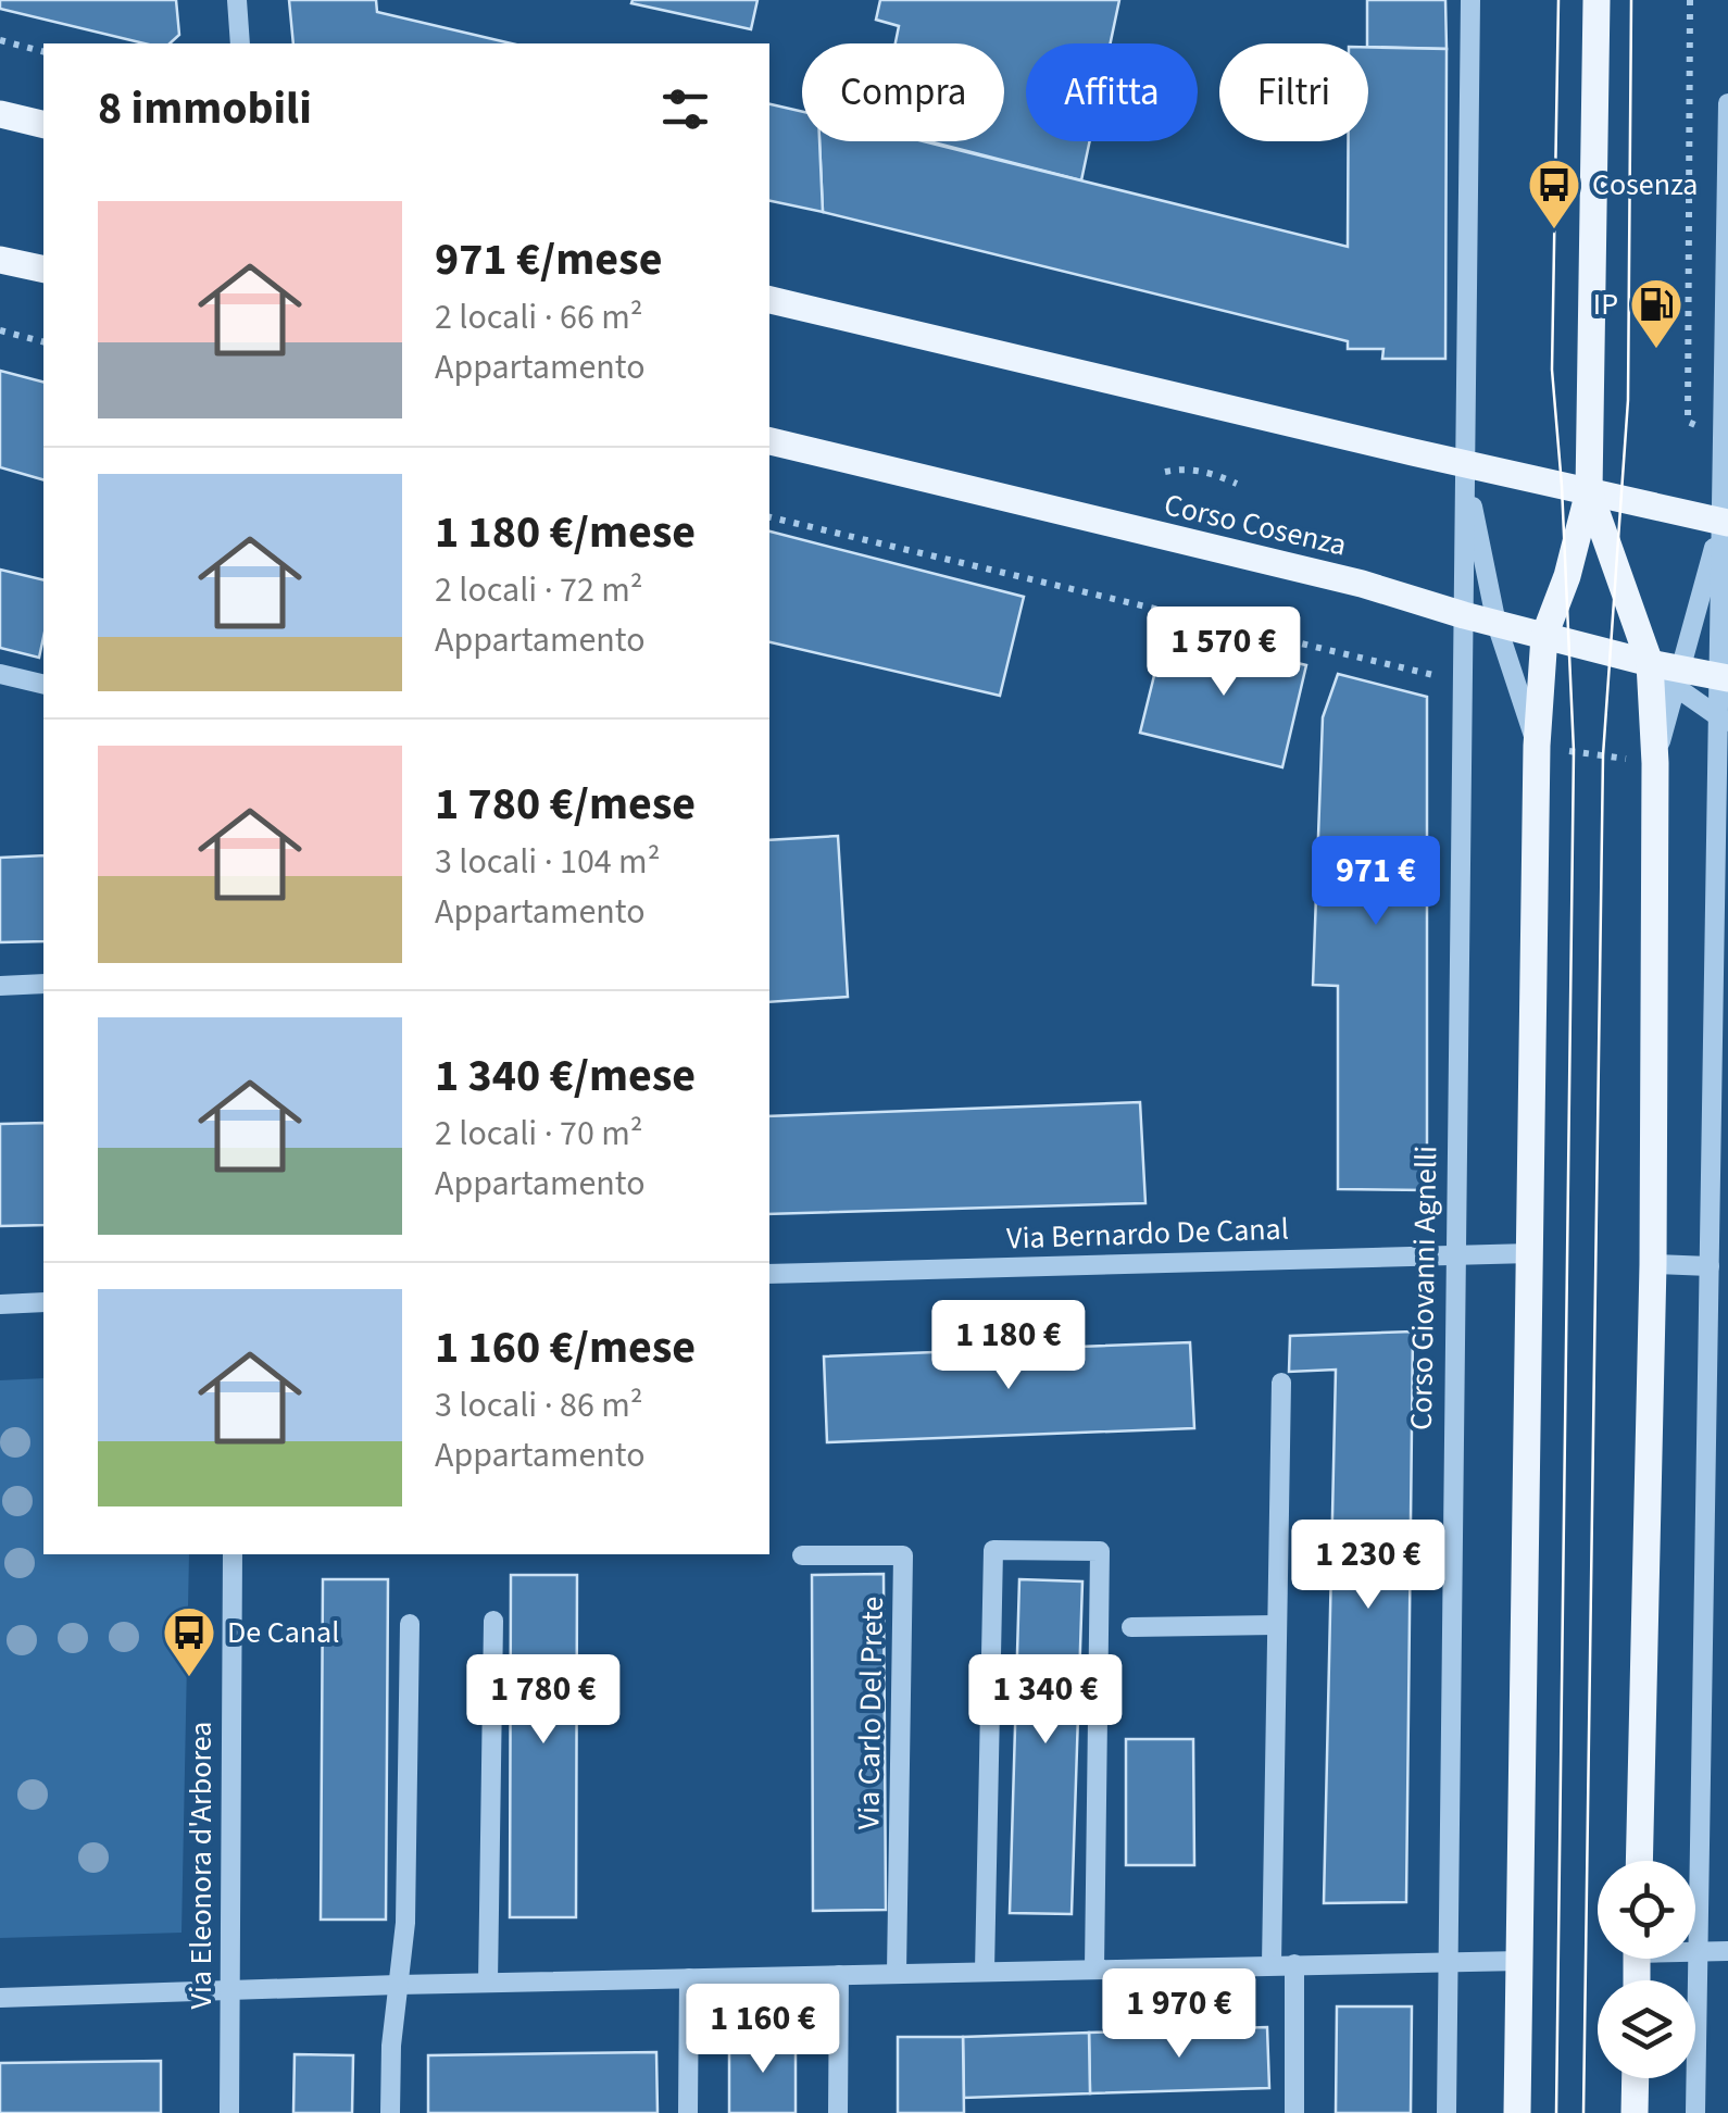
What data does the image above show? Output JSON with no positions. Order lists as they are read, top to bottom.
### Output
{
  "streets": {
    "main road": ["Corso Cosenza", "Corso Giovanni Agnelli"],
    "street": ["Via Bernardo De Canal", "Via Carlo Del Prete", "Via Eleonora d'Arborea"]
  },
  "crossings": [
    ["Corso Cosenza", "Corso Giovanni Agnelli"],
    ["Via Bernardo De Canal", "Corso Giovanni Agnelli"]
  ],
  "places": {
    "bus stop": ["Cosenza", "De Canal"],
    "fuel station": ["IP"]
  },
  "page": {
    "chip": ["Compra", "Affitta", "Filtri"],
    "heading": "8 immobili",
    "list": [
      {
        "name": "971 €/mese",
        "note": "2 locali · 66 m² · Appartamento"
      },
      {
        "name": "1 180 €/mese",
        "note": "2 locali · 72 m² · Appartamento"
      },
      {
        "name": "1 780 €/mese",
        "note": "3 locali · 104 m² · Appartamento"
      },
      {
        "name": "1 340 €/mese",
        "note": "2 locali · 70 m² · Appartamento"
      },
      {
        "name": "1 160 €/mese",
        "note": "3 locali · 86 m² · Appartamento"
      }
    ],
    "price": [
      "1 570 €",
      "971 €",
      "1 180 €",
      "1 230 €",
      "1 780 €",
      "1 340 €",
      "1 970 €",
      "1 160 €"
    ]
  }
}
